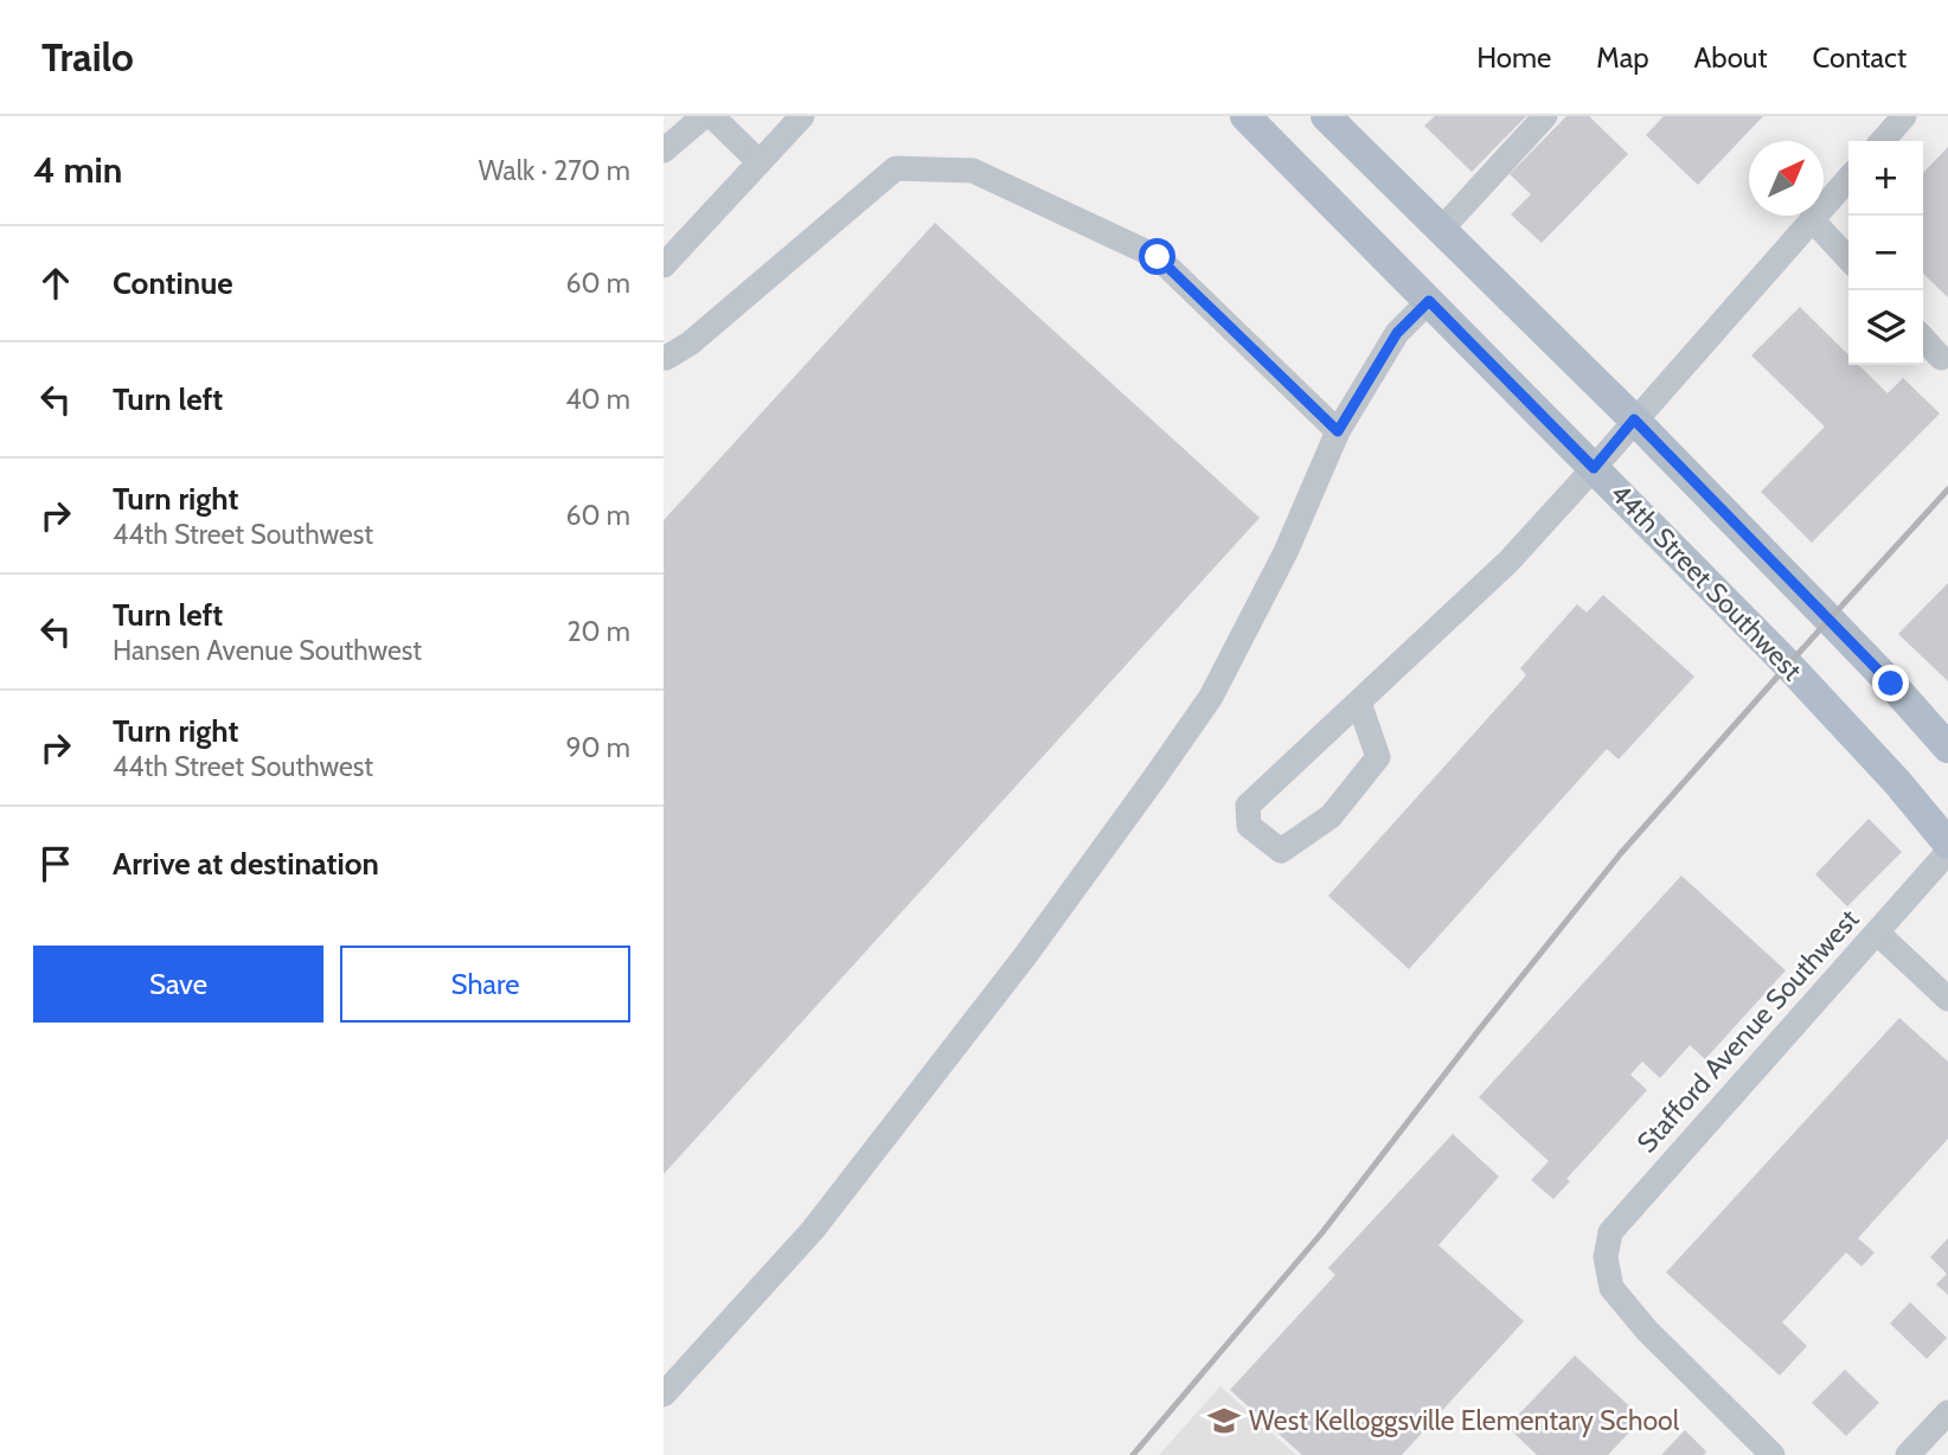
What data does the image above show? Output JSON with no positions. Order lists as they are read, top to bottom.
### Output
{
  "streets": {
    "main road": ["44th Street Southwest"],
    "street": ["Stafford Avenue Southwest"]
  },
  "places": {
    "school or university": ["West Kelloggsville Elementary School"]
  },
  "north": "top right",
  "page": {
    "header": "Trailo",
    "nav": [
      "Home",
      "Map",
      "About",
      "Contact"
    ],
    "heading": ["4 min", "Walk · 270 m"],
    "map_buttons": ["+", "−"],
    "list": [
      ["Continue", "60 m"],
      ["Turn left", "40 m"],
      ["Turn right", "44th Street Southwest", "60 m"],
      ["Turn left", "Hansen Avenue Southwest", "20 m"],
      ["Turn right", "44th Street Southwest", "90 m"],
      "Arrive at destination"
    ],
    "buttons": ["Save", "Share"]
  }
}
